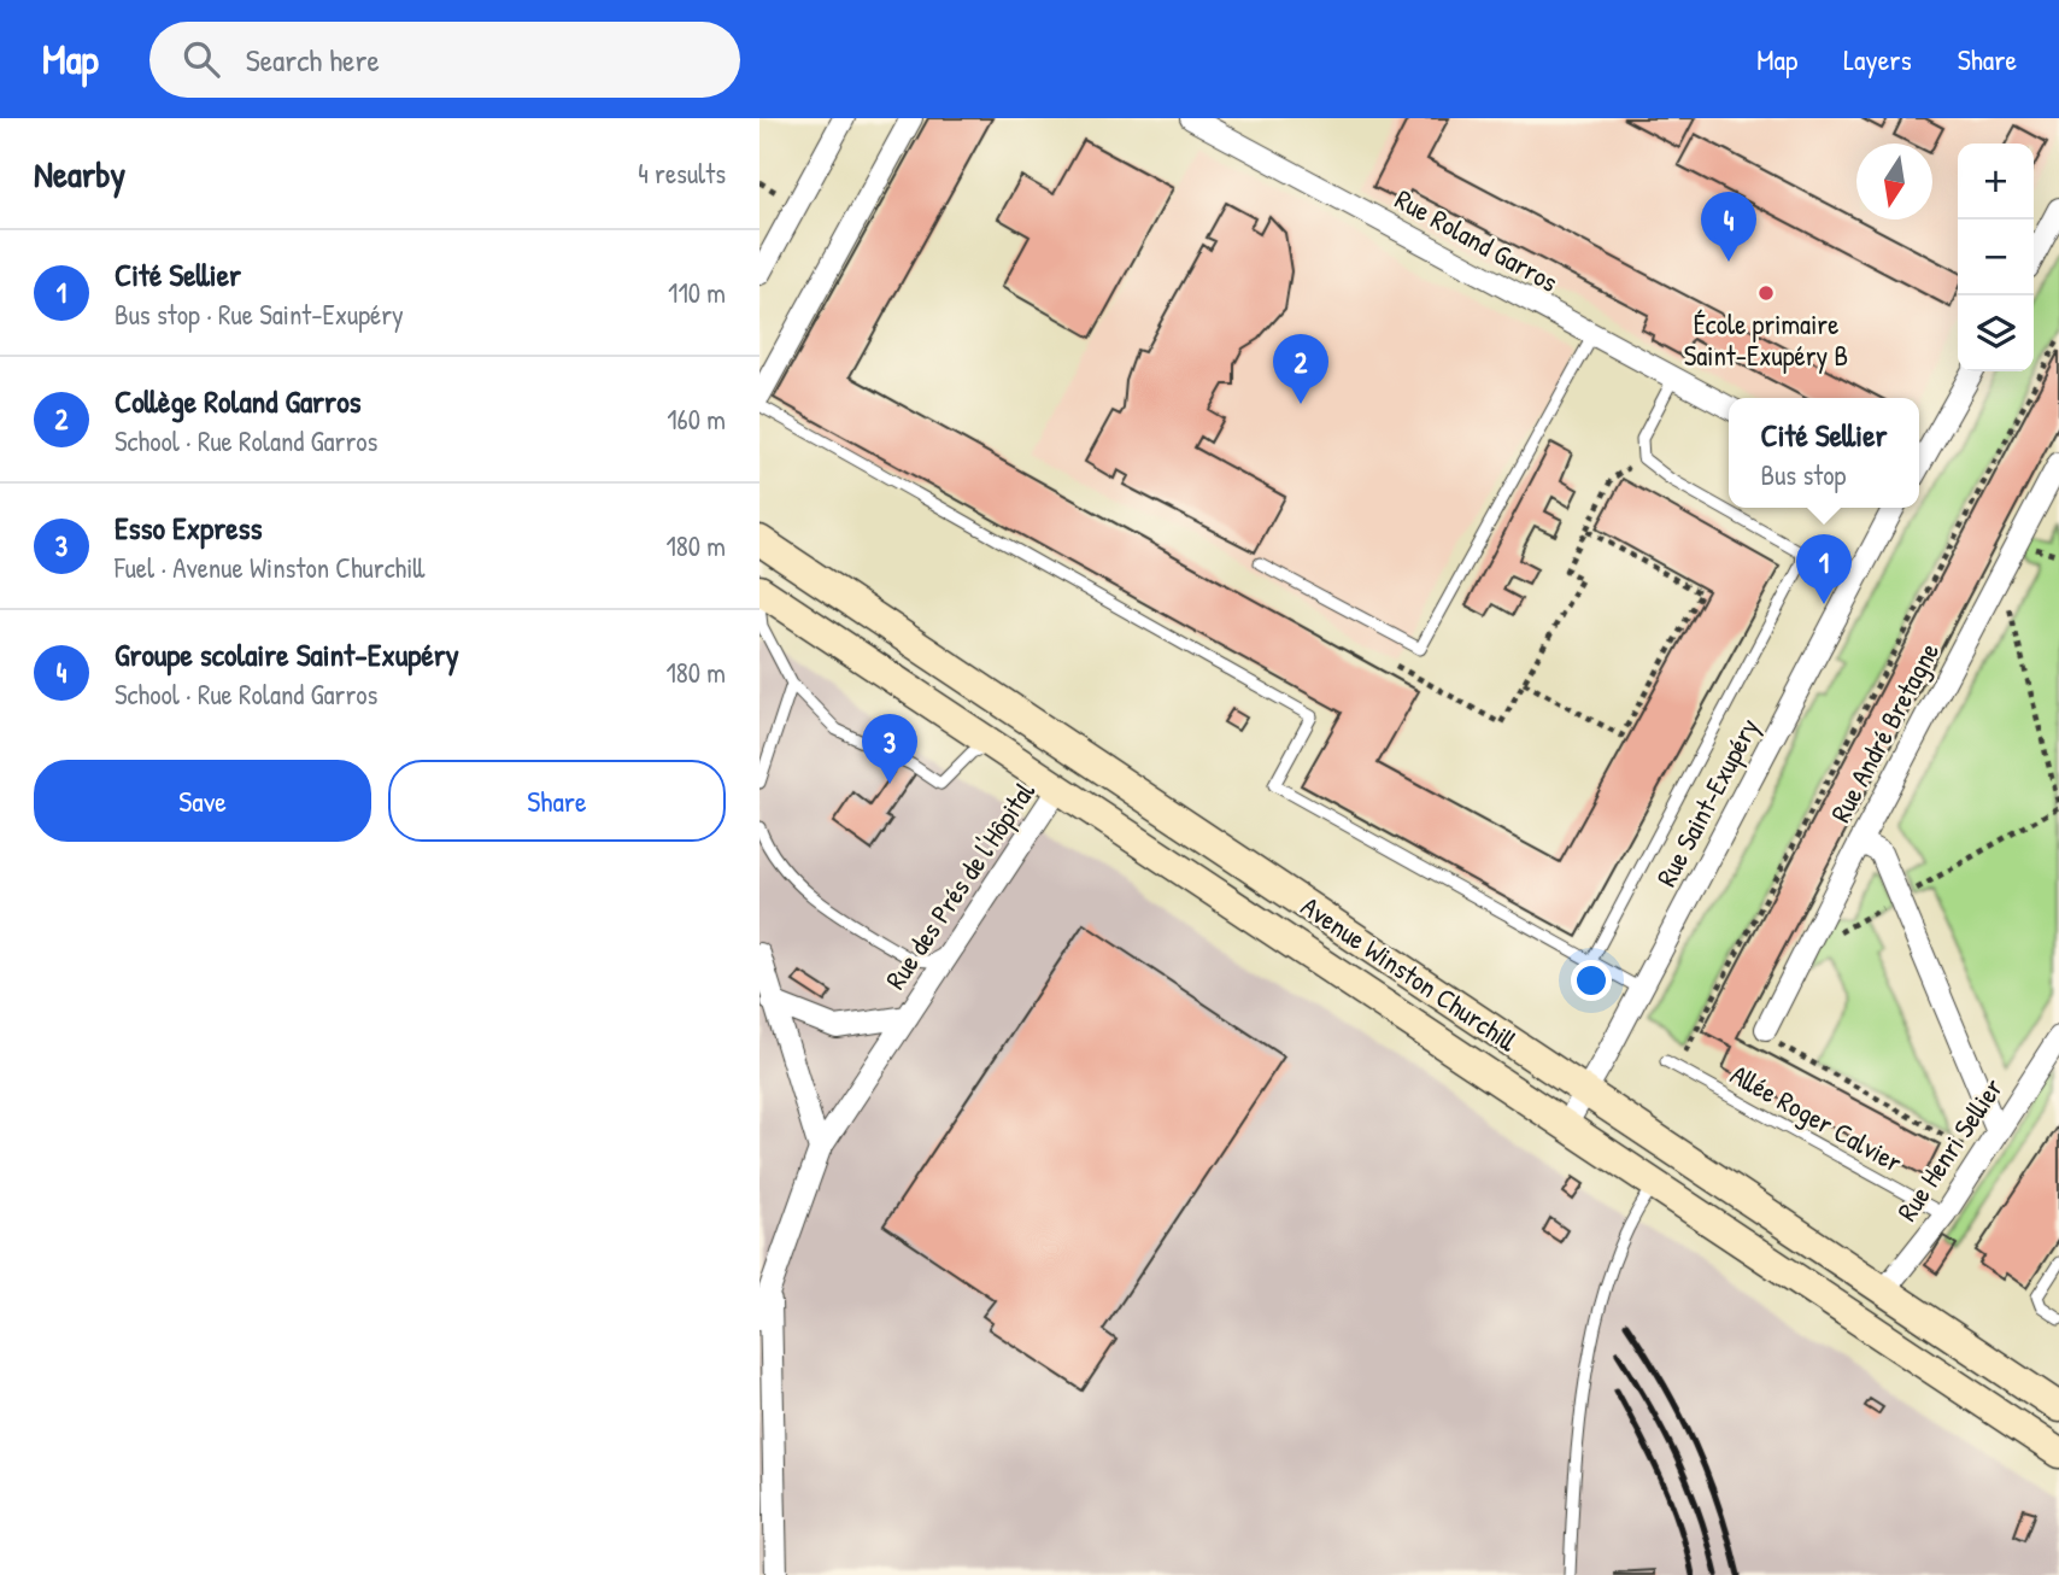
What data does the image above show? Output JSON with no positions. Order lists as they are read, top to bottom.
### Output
{
  "streets": {
    "main road": ["Avenue Winston Churchill"],
    "street": [
      "Rue Roland Garros",
      "Rue André Bretagne",
      "Rue Saint-Exupéry",
      "Rue des Prés de l'Hôpital",
      "Rue Henri Sellier"
    ],
    "lane": ["Allée Roger Calvier"]
  },
  "crossings": [
    ["Rue Saint-Exupéry", "Avenue Winston Churchill"],
    ["Rue des Prés de l'Hôpital", "Avenue Winston Churchill"],
    ["Avenue Winston Churchill", "Rue Henri Sellier"],
    ["Allée Roger Calvier", "Rue Henri Sellier"]
  ],
  "places": ["École primaire Saint-Exupéry B"],
  "north": "bottom",
  "page": {
    "header": "Map",
    "search": "Search here",
    "nav": ["Map", "Layers", "Share"],
    "heading": ["Nearby", "4 results"],
    "map_buttons": ["+", "−"],
    "pins": [
      "4",
      "2",
      "1",
      "3"
    ],
    "list": [
      {
        "mark": "1",
        "name": "Cité Sellier",
        "note": "Bus stop · Rue Saint-Exupéry",
        "value": "110 m"
      },
      {
        "mark": "2",
        "name": "Collège Roland Garros",
        "note": "School · Rue Roland Garros",
        "value": "160 m"
      },
      {
        "mark": "3",
        "name": "Esso Express",
        "note": "Fuel · Avenue Winston Churchill",
        "value": "180 m"
      },
      {
        "mark": "4",
        "name": "Groupe scolaire Saint-Exupéry",
        "note": "School · Rue Roland Garros",
        "value": "180 m"
      }
    ],
    "popup": ["Cité Sellier", "Bus stop"],
    "buttons": ["Save", "Share"]
  }
}
